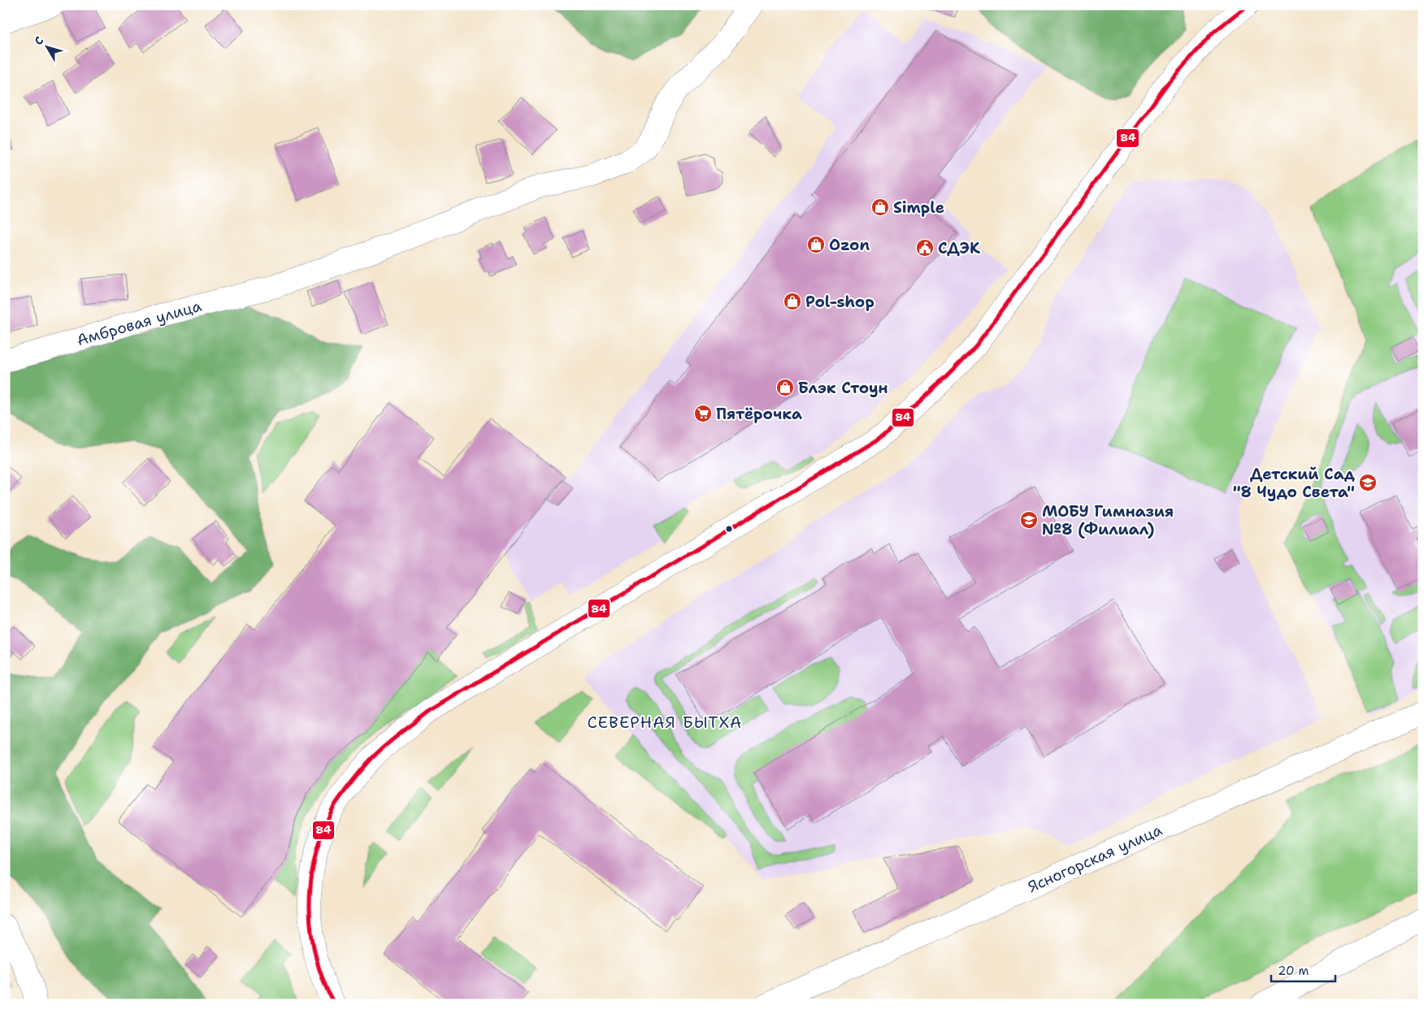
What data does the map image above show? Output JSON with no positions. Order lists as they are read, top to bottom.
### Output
{
  "streets": {
    "street": ["Амбровая улица", "Ясногорская улица"]
  },
  "districts": ["СЕВЕРНАЯ БЫТХА"],
  "places": {
    "shop": [
      "Simple",
      "Ozon",
      "Pol-shop",
      "Блэк Стоун"
    ],
    "public building": ["СДЭК"],
    "supermarket": ["Пятёрочка"],
    "school or university": ["Детский Сад \"8 Чудо Света\"", "МОБУ Гимназия №8 (Филиал)"]
  },
  "lines": ["transit line 84"],
  "scale_bar": "20 m",
  "north": "top left"
}
